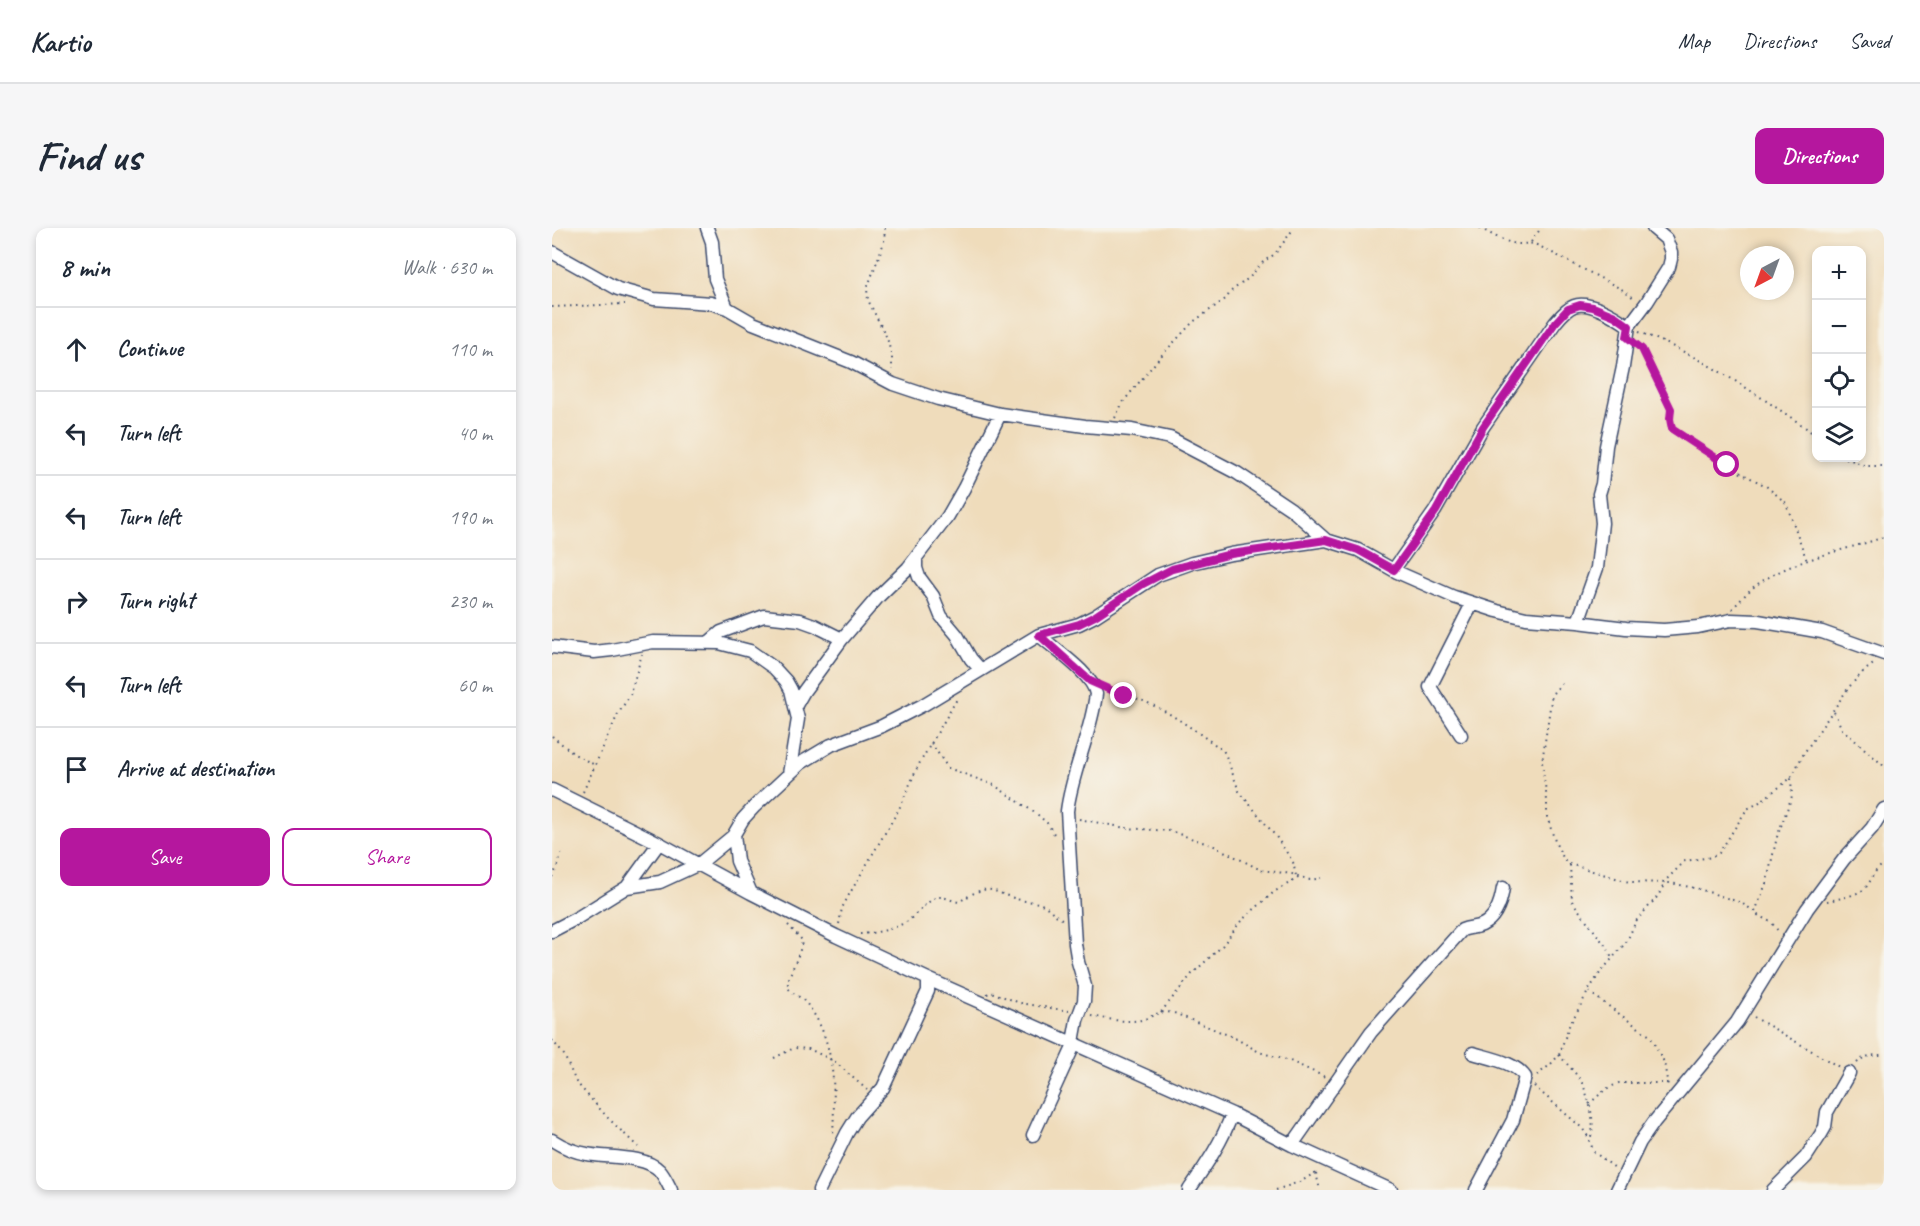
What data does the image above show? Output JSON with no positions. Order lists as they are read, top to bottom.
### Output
{
  "north": "bottom left",
  "page": {
    "header": "Kartio",
    "nav": ["Map", "Directions", "Saved"],
    "buttons": [
      "Directions",
      ["Save", "Share"]
    ],
    "title": "Find us",
    "heading": ["8 min", "Walk · 630 m"],
    "map_buttons": ["+", "−"],
    "list": [
      ["Continue", "110 m"],
      ["Turn left", "40 m"],
      ["Turn left", "190 m"],
      ["Turn right", "230 m"],
      ["Turn left", "60 m"],
      "Arrive at destination"
    ]
  }
}
